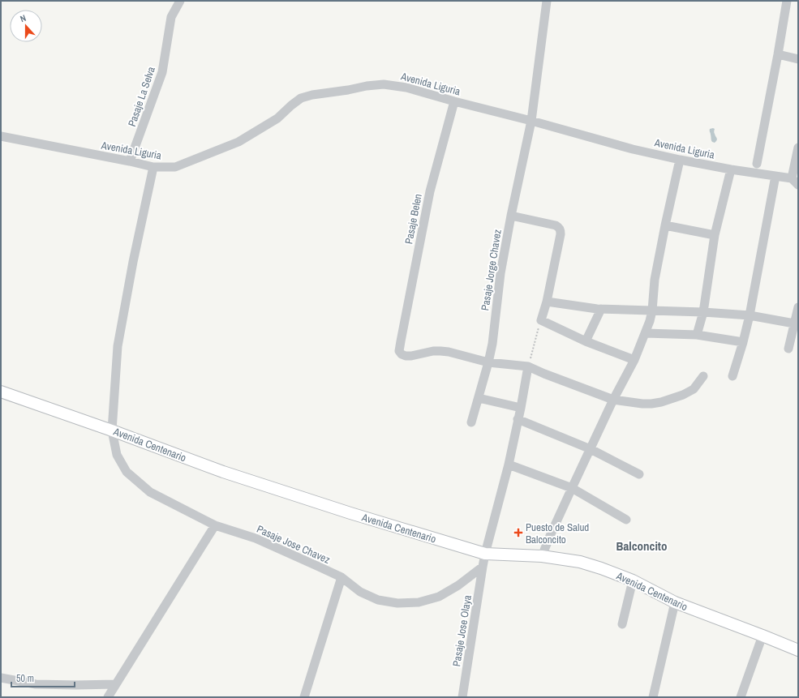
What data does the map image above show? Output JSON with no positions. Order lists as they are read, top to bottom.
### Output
{
  "streets": {
    "main road": ["Avenida Centenario"],
    "street": [
      "Avenida Liguria",
      "Pasaje La Selva",
      "Pasaje Belen",
      "Pasaje Jorge Chavez",
      "Pasaje Jose Chavez",
      "Pasaje Jose Olaya"
    ]
  },
  "crossings": [
    ["Avenida Liguria", "Pasaje La Selva"],
    ["Avenida Liguria", "Pasaje Belen"],
    ["Avenida Liguria", "Pasaje Jorge Chavez"],
    ["Avenida Liguria", "Pasaje Jose Chavez"],
    ["Pasaje Belen", "Pasaje Jorge Chavez"],
    ["Avenida Centenario", "Pasaje Jose Chavez"],
    ["Pasaje Jose Chavez", "Pasaje Jose Olaya"]
  ],
  "districts": ["Balconcito"],
  "places": {
    "health": ["Puesto de Salud Balconcito"]
  },
  "scale_bar": "50 m",
  "north": "top"
}
